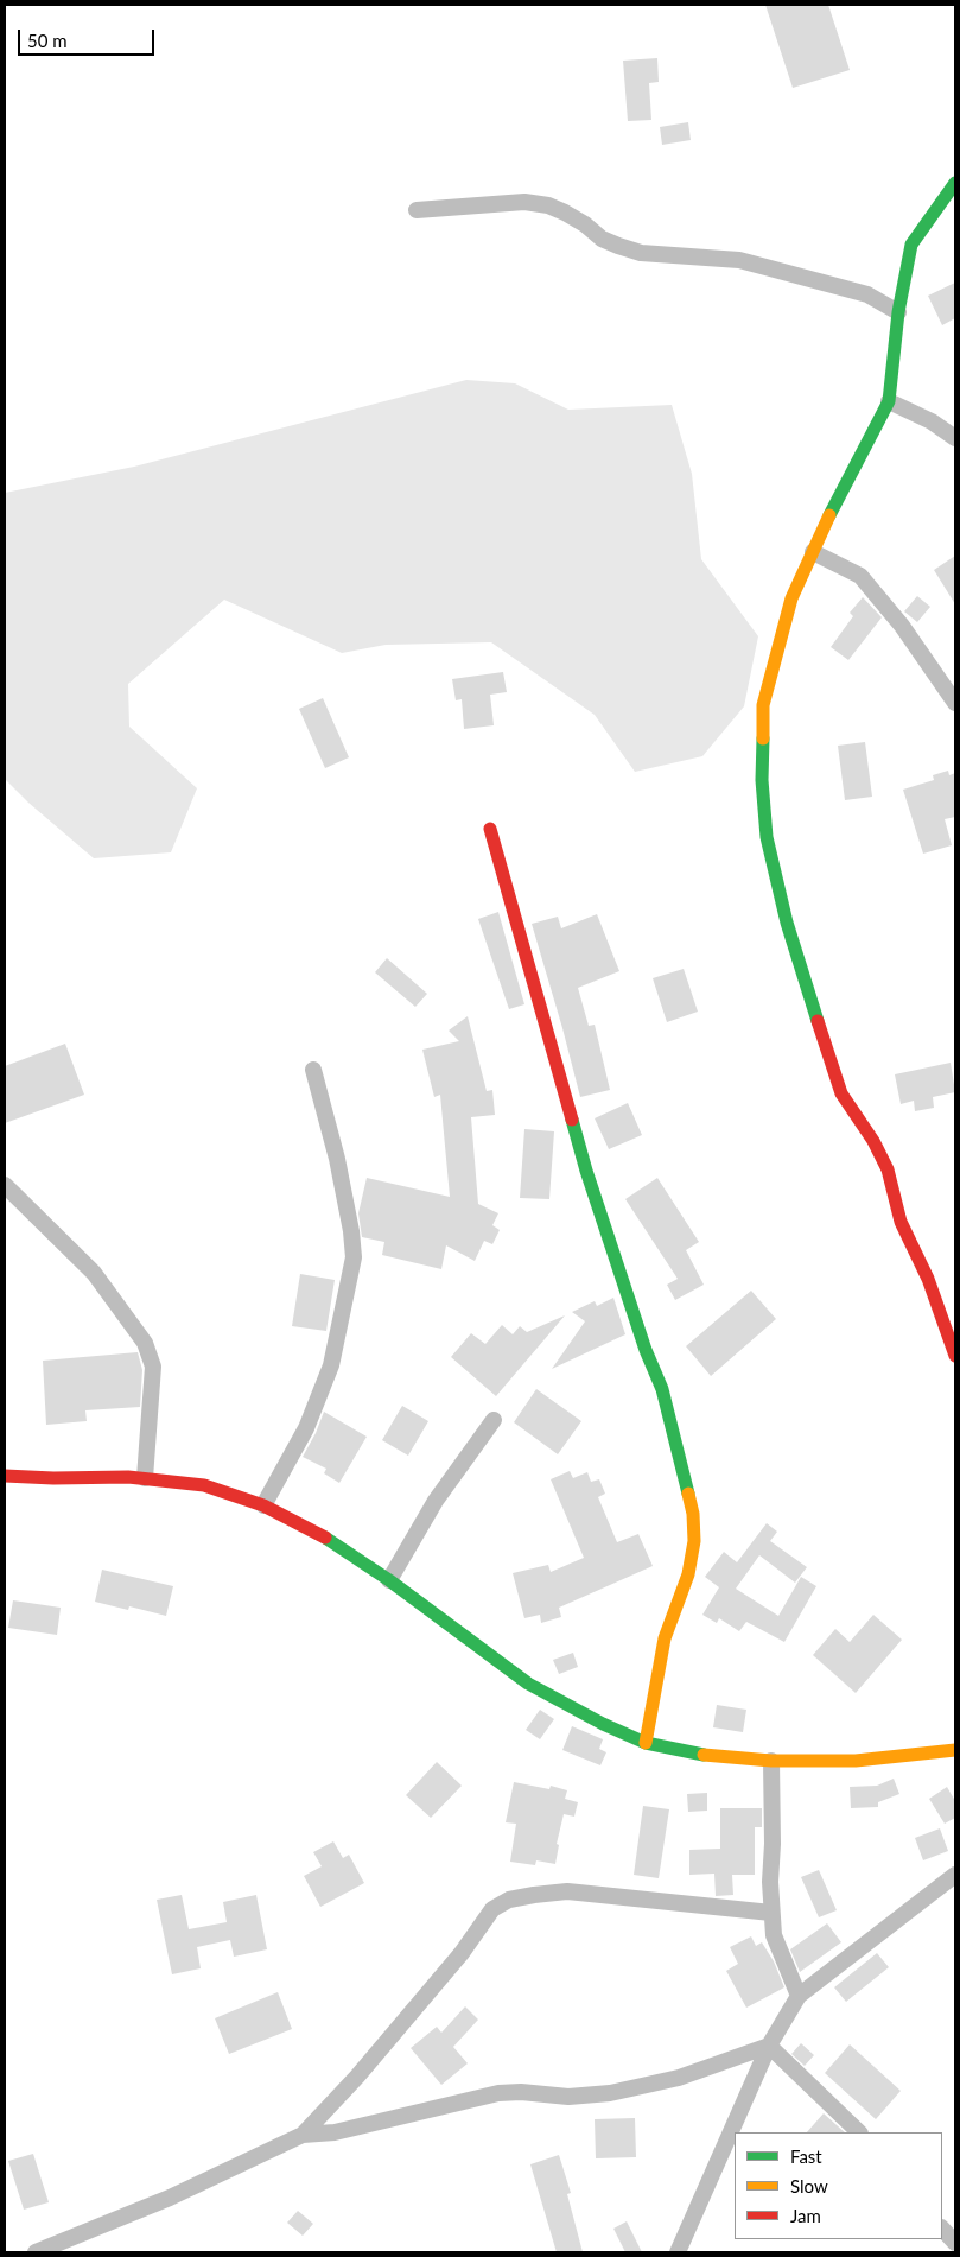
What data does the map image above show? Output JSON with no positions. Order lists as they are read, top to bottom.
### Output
{
  "legend": ["Fast", "Slow", "Jam"],
  "scale_bar": "50 m"
}
